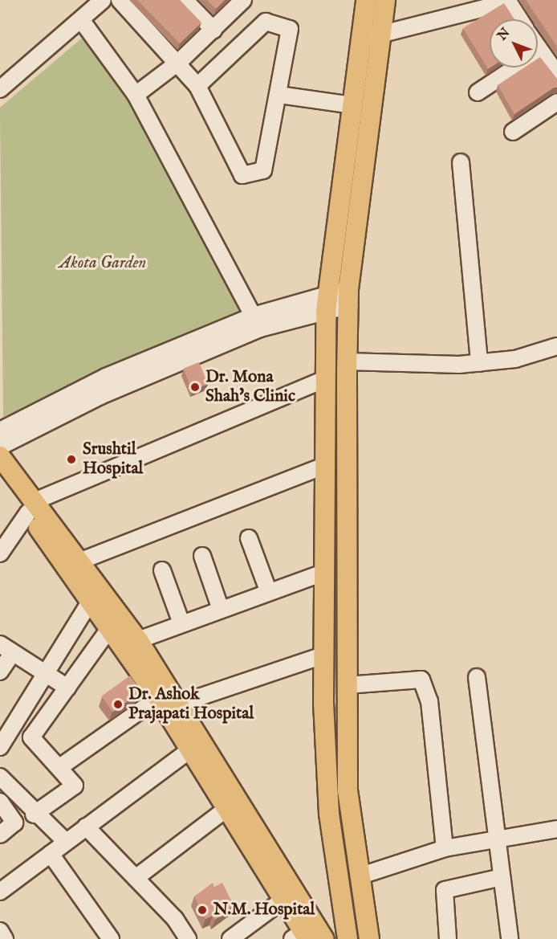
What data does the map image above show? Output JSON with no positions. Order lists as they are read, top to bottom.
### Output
{
  "parks": ["Akota Garden"],
  "places": [
    "Dr. Mona Shah's Clinic",
    "Srushtil Hospital",
    "Dr. Ashok Prajapati Hospital",
    "N.M. Hospital"
  ],
  "north": "top left"
}
